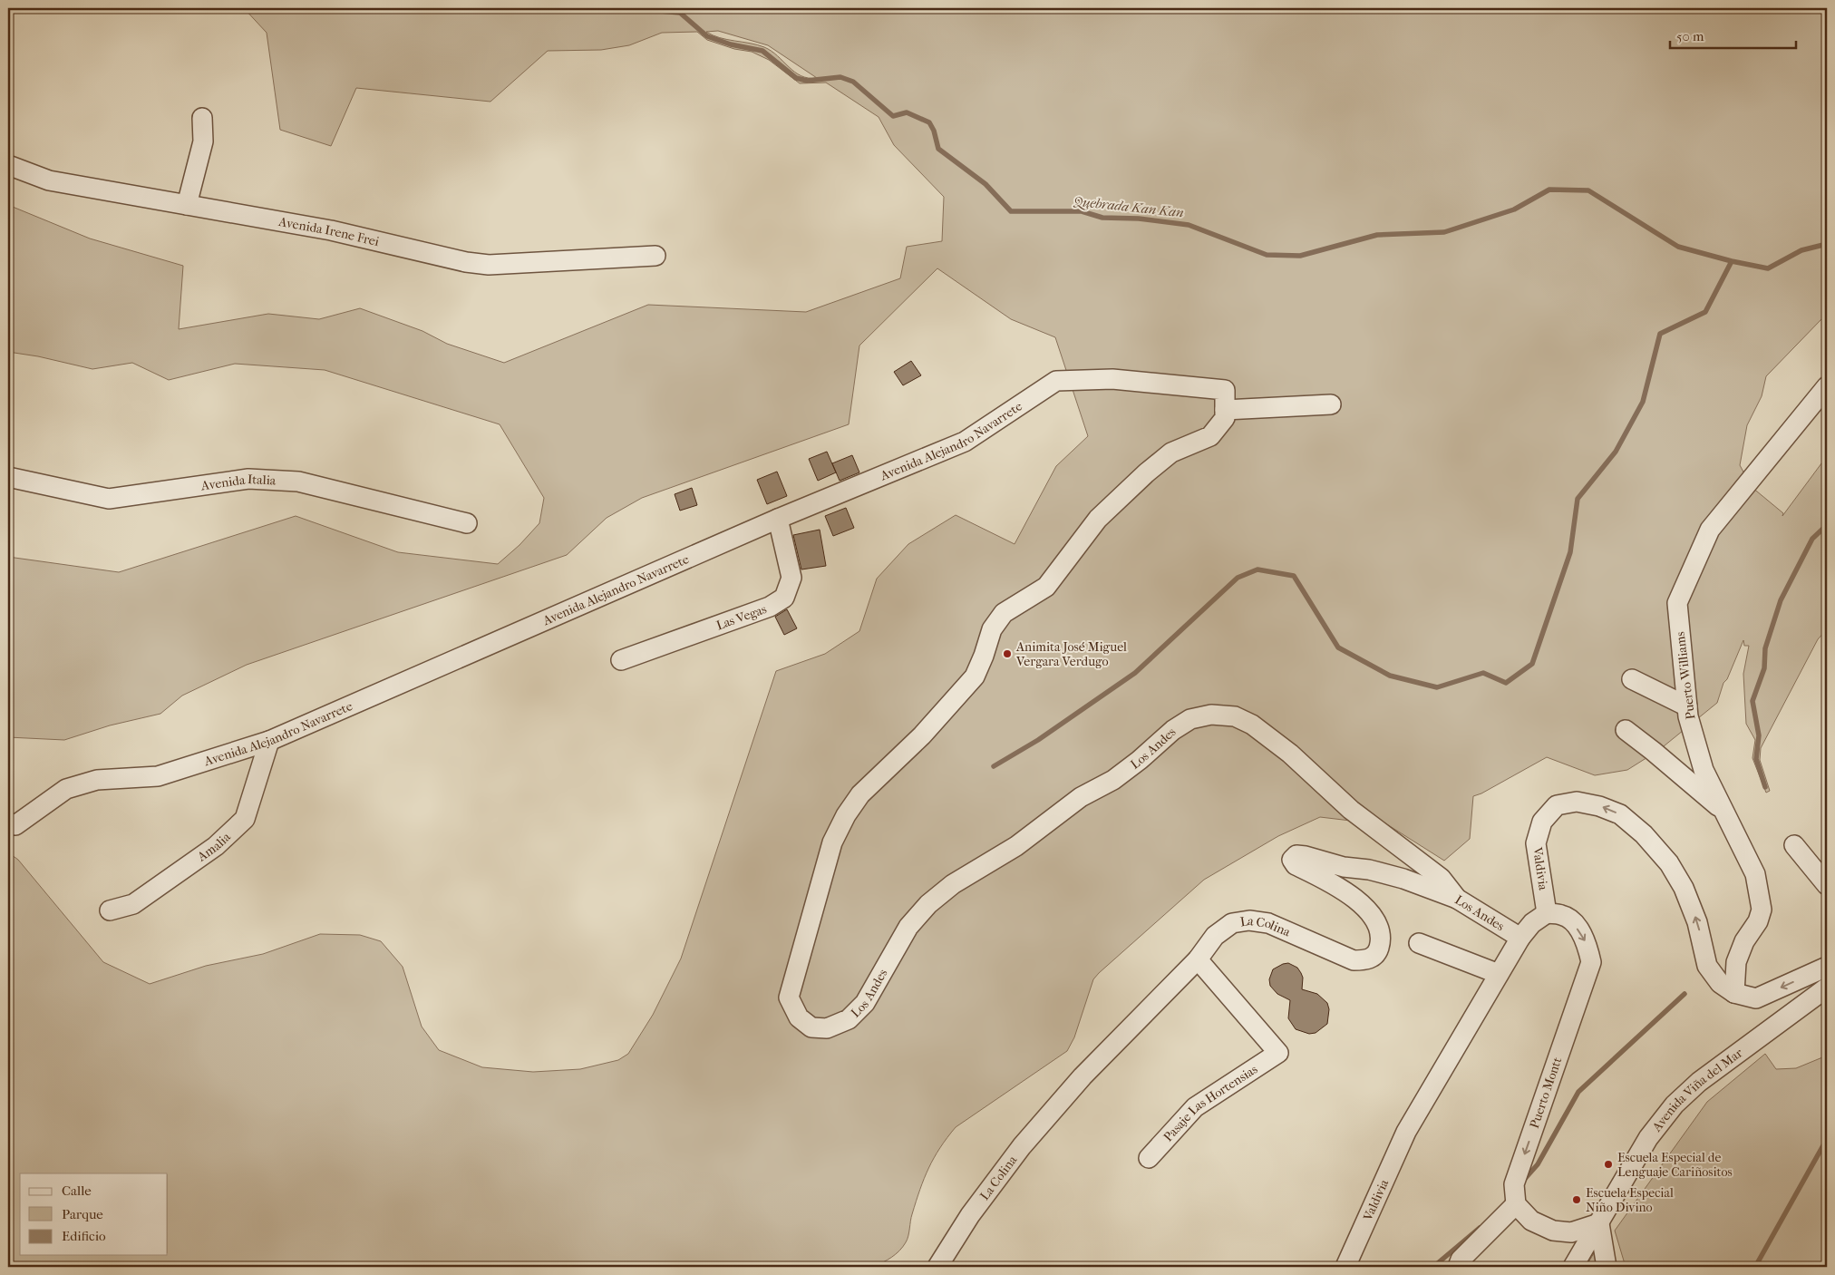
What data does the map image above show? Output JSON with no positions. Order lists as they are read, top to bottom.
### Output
{
  "streets": {
    "street": [
      "Avenida Irene Frei",
      "Avenida Alejandro Navarrete",
      "Avenida Italia",
      "Las Vegas",
      "Puerto Williams",
      "Los Andes",
      "Amalia",
      "Valdivia",
      "La Colina",
      "Avenida Viña del Mar",
      "Puerto Montt",
      "Pasaje Las Hortensias"
    ]
  },
  "crossings": [
    ["Avenida Alejandro Navarrete", "Las Vegas"],
    ["Avenida Alejandro Navarrete", "Los Andes"],
    ["Avenida Alejandro Navarrete", "Amalia"],
    ["Puerto Williams", "Valdivia"],
    ["Los Andes", "Valdivia"],
    ["Los Andes", "La Colina"],
    ["Valdivia", "Puerto Montt"],
    ["La Colina", "Pasaje Las Hortensias"]
  ],
  "one_way": ["Puerto Montt"],
  "water": ["Quebrada Kan Kan"],
  "places": ["Animita José Miguel Vergara Verdugo", "Escuela Especial de Lenguaje Cariñositos", "Escuela Especial Niño Divino"],
  "legend": ["Calle", "Parque", "Edificio"],
  "scale_bar": "50 m"
}
